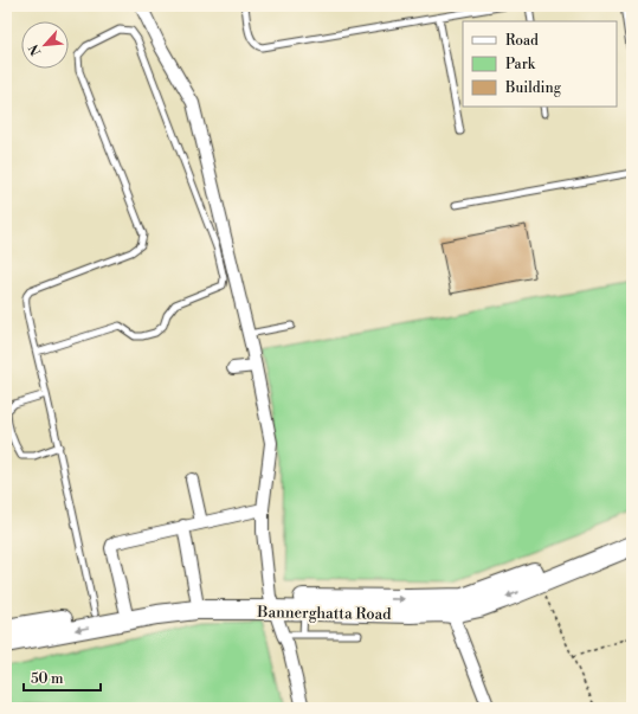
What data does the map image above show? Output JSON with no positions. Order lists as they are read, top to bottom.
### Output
{
  "streets": {
    "main road": ["Bannerghatta Road"]
  },
  "legend": ["Road", "Park", "Building"],
  "scale_bar": "50 m",
  "north": "bottom left"
}
